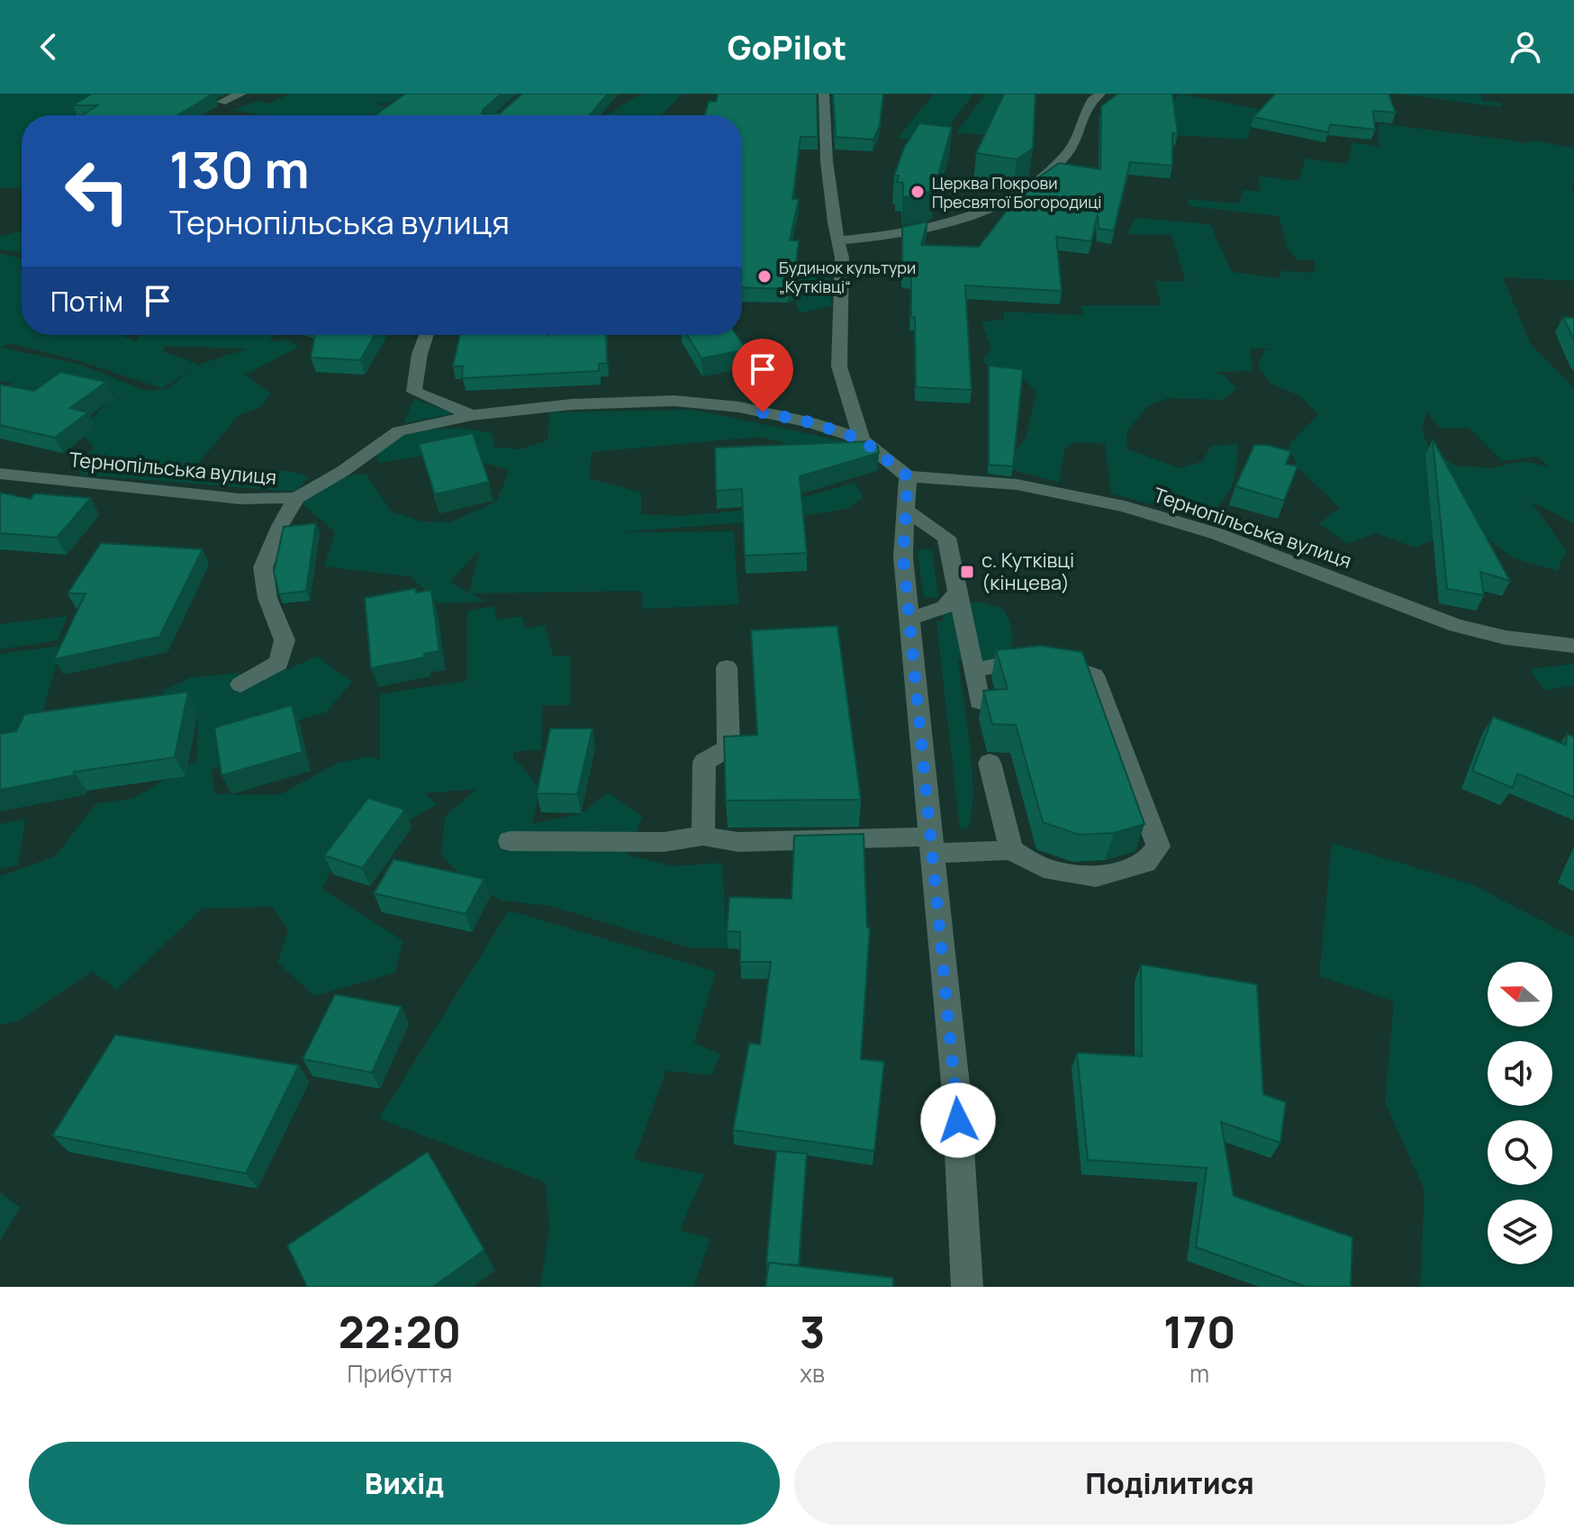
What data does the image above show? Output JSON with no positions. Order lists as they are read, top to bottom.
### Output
{
  "streets": {
    "street": ["Тернопільська вулиця"]
  },
  "places": {
    "other": ["Церква Покрови Пресвятої Богородиці", "Будинок культури „Кутківці“"],
    "transit": ["с. Кутківці (кінцева)"]
  },
  "north": "left",
  "page": {
    "header": "GoPilot",
    "turn": ["130 m", "Тернопільська вулиця"],
    "then": "Потім",
    "eta": [
      "22:20",
      "Прибуття",
      "3",
      "хв",
      "170",
      "m"
    ],
    "buttons": ["Вихід", "Поділитися"]
  }
}
